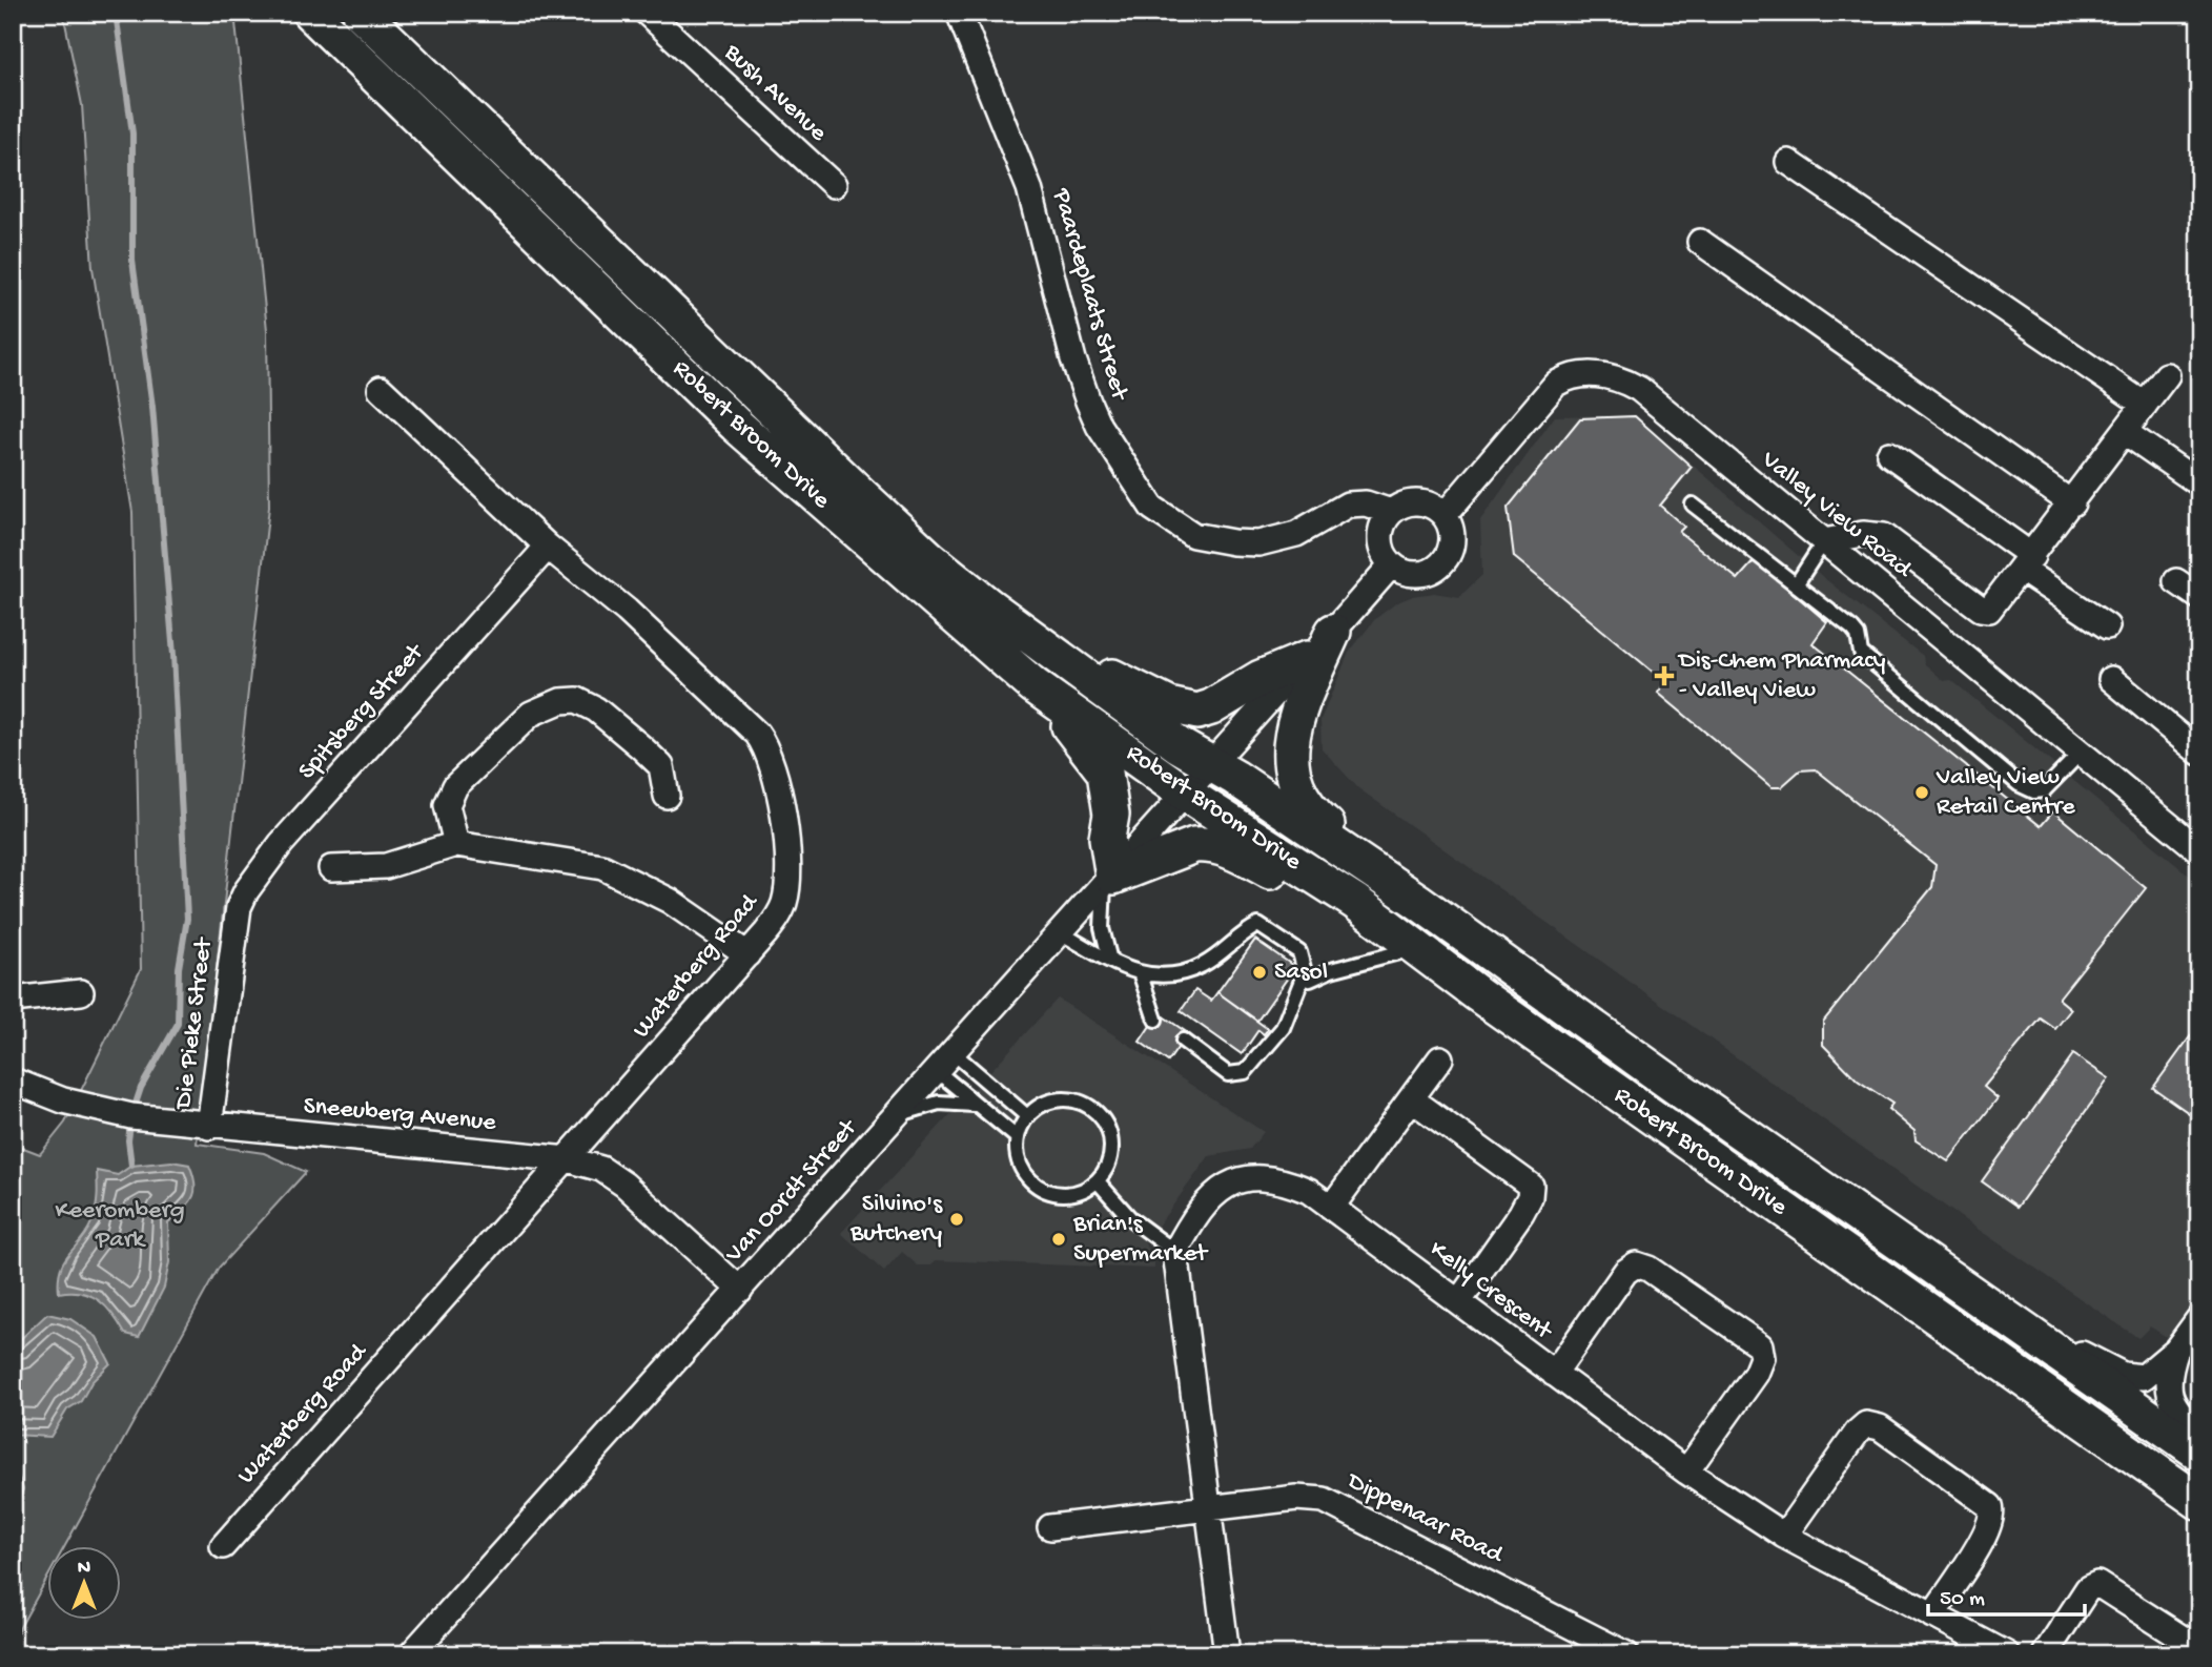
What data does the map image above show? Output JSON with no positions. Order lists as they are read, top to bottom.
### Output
{
  "streets": {
    "street": [
      "Bush Avenue",
      "Paardeplaats Street",
      "Robert Broom Drive",
      "Valley View Road",
      "Spitsberg Street",
      "Waterberg Road",
      "Die Pieke Street",
      "Sneeuberg Avenue",
      "Van Oordt Street",
      "Kelly Crescent",
      "Dippenaar Road"
    ]
  },
  "crossings": [
    ["Paardeplaats Street", "Valley View Road"],
    ["Robert Broom Drive", "Van Oordt Street"],
    ["Spitsberg Street", "Waterberg Road"],
    ["Spitsberg Street", "Die Pieke Street"],
    ["Waterberg Road", "Sneeuberg Avenue"],
    ["Die Pieke Street", "Sneeuberg Avenue"],
    ["Sneeuberg Avenue", "Van Oordt Street"]
  ],
  "parks": ["Keeromberg Park"],
  "places": {
    "health": ["Dis-Chem Pharmacy - Valley View"],
    "other": [
      "Valley View Retail Centre",
      "Sasol",
      "Silvino's Butchery",
      "Brian's Supermarket"
    ]
  },
  "scale_bar": "50 m",
  "north": "top"
}
